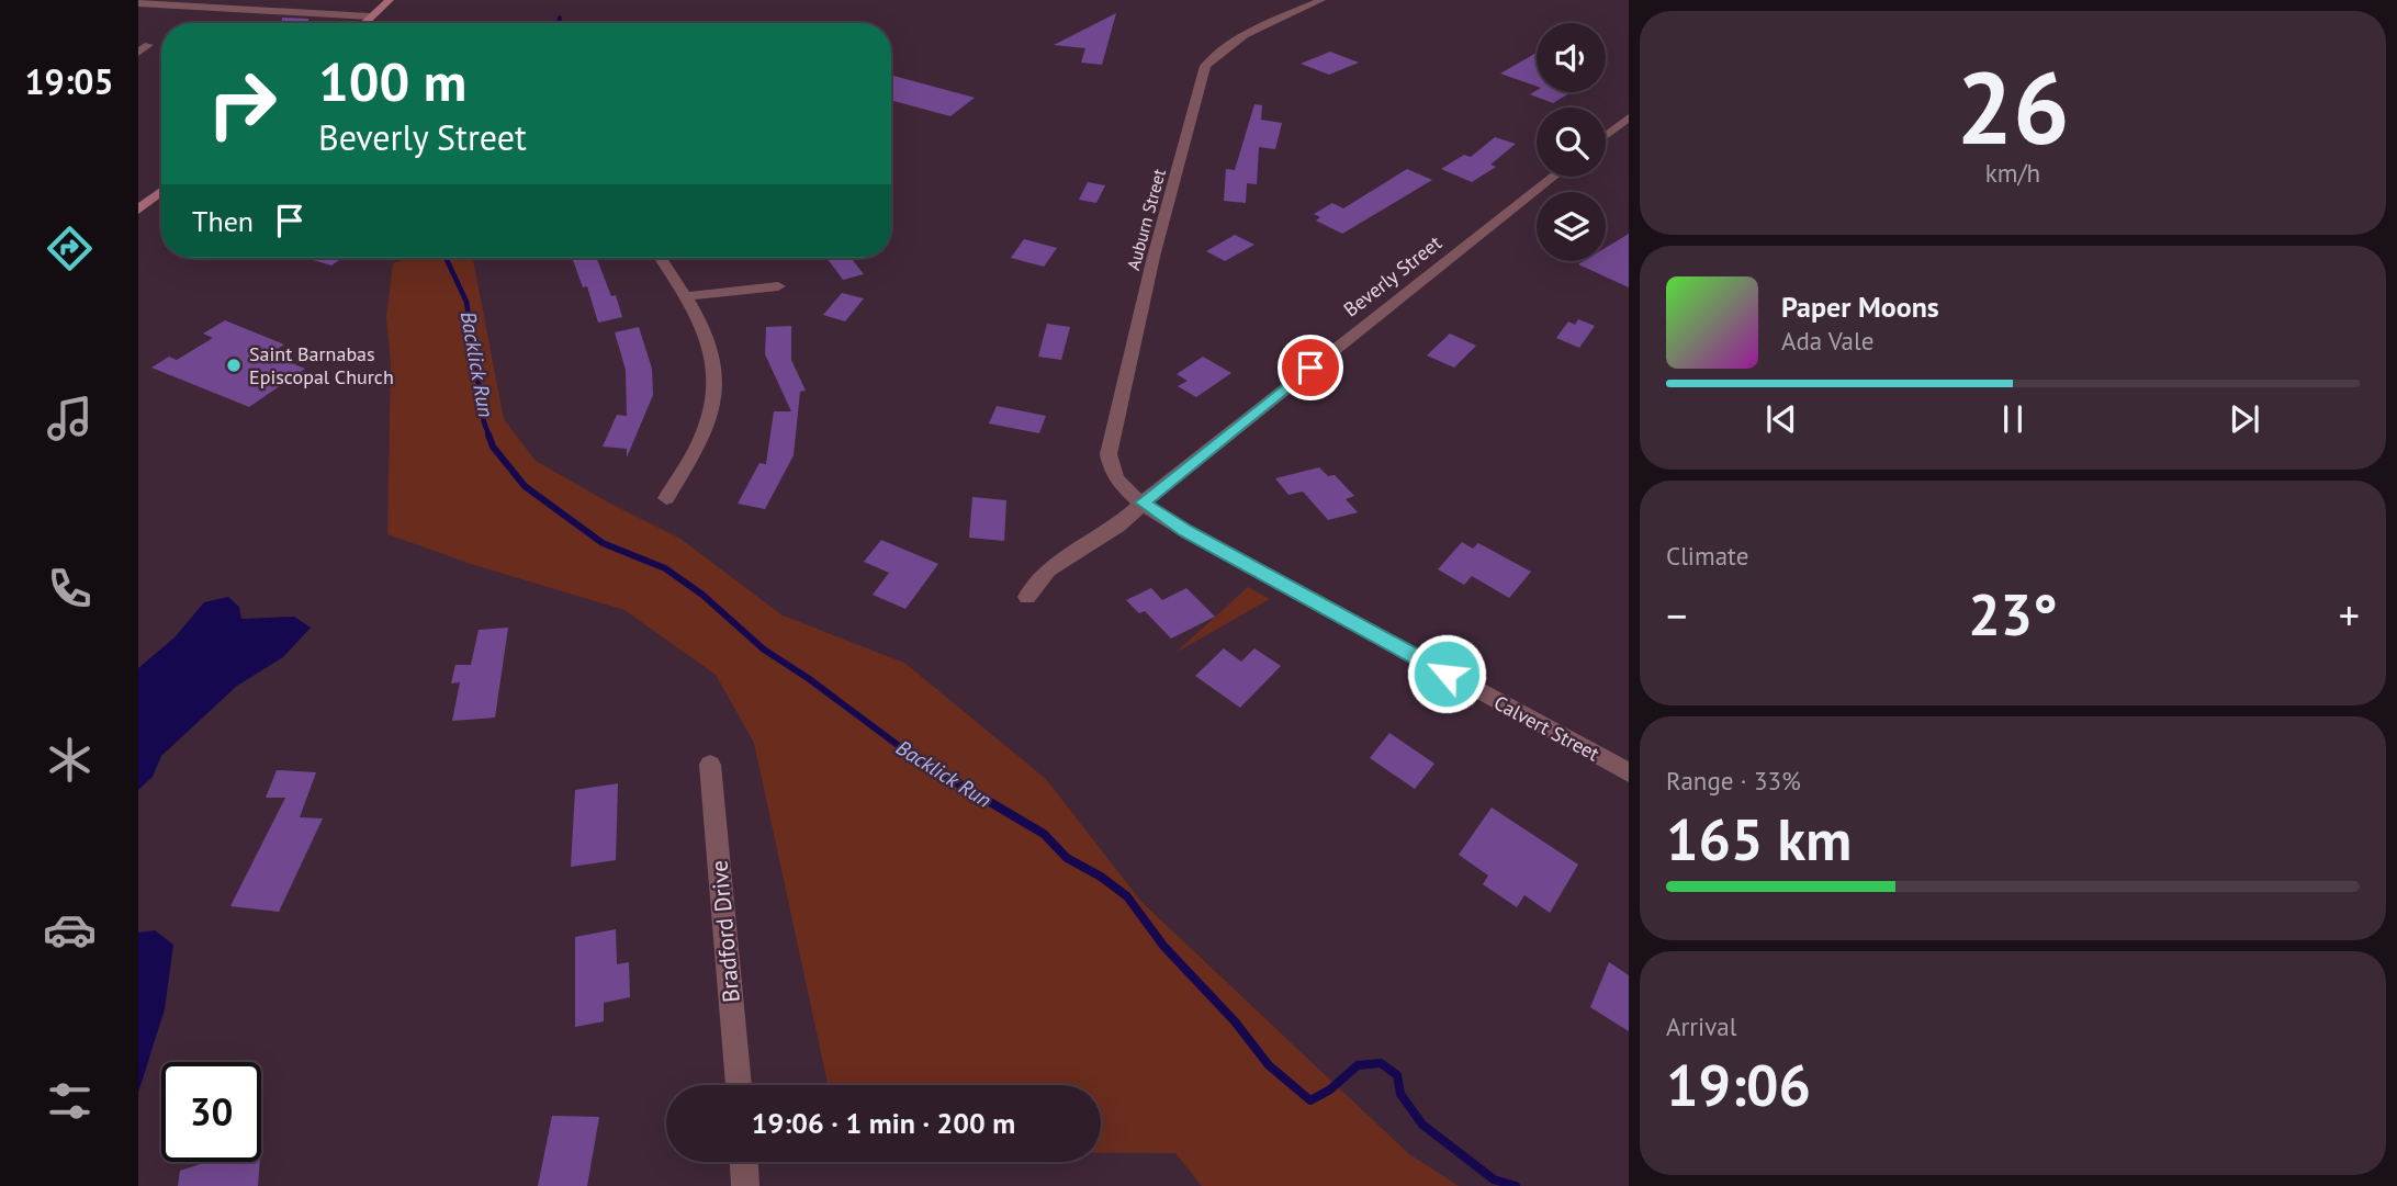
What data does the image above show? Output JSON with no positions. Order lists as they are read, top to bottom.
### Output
{
  "streets": {
    "street": [
      "Auburn Street",
      "Beverly Street",
      "Calvert Street",
      "Bradford Drive"
    ]
  },
  "crossings": [
    ["Auburn Street", "Beverly Street"],
    ["Auburn Street", "Calvert Street"],
    ["Beverly Street", "Calvert Street"]
  ],
  "water": ["Backlick Run"],
  "places": ["Saint Barnabas Episcopal Church"],
  "page": {
    "tabs": "19:05",
    "tile": [
      ["26", "km/h"],
      "Climate",
      ["Range · 33%", "165 km"],
      ["Arrival", "19:06"]
    ],
    "turn": ["100 m", "Beverly Street"],
    "then": "Then",
    "song": ["Paper Moons", "Ada Vale"],
    "heat": ["−", "23°", "+"],
    "limit": "30",
    "trip": "19:06 · 1 min · 200 m"
  }
}
